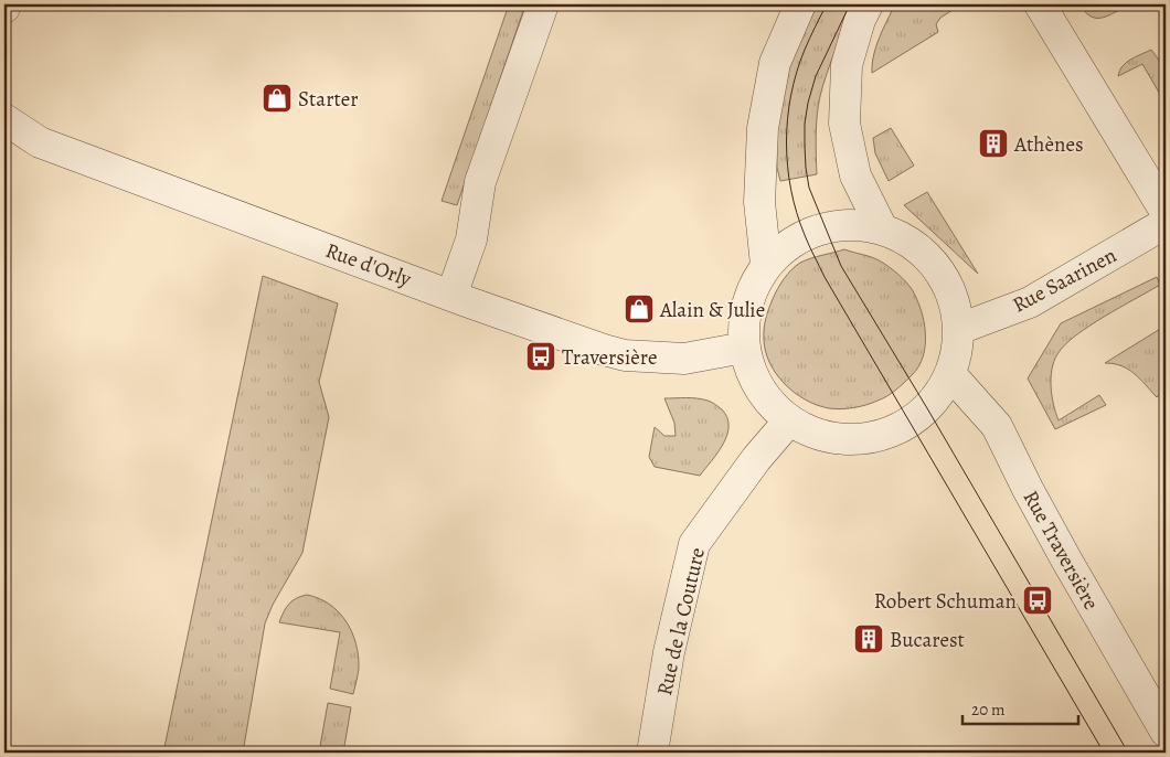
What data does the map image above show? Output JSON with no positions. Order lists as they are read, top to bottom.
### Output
{
  "streets": {
    "street": [
      "Rue d'Orly",
      "Rue Saarinen",
      "Rue Traversière",
      "Rue de la Couture"
    ]
  },
  "places": {
    "shop": ["Starter", "Alain & Julie"],
    "building": ["Athènes", "Bucarest"],
    "bus stop": ["Traversière", "Robert Schuman"]
  },
  "scale_bar": "20 m"
}
